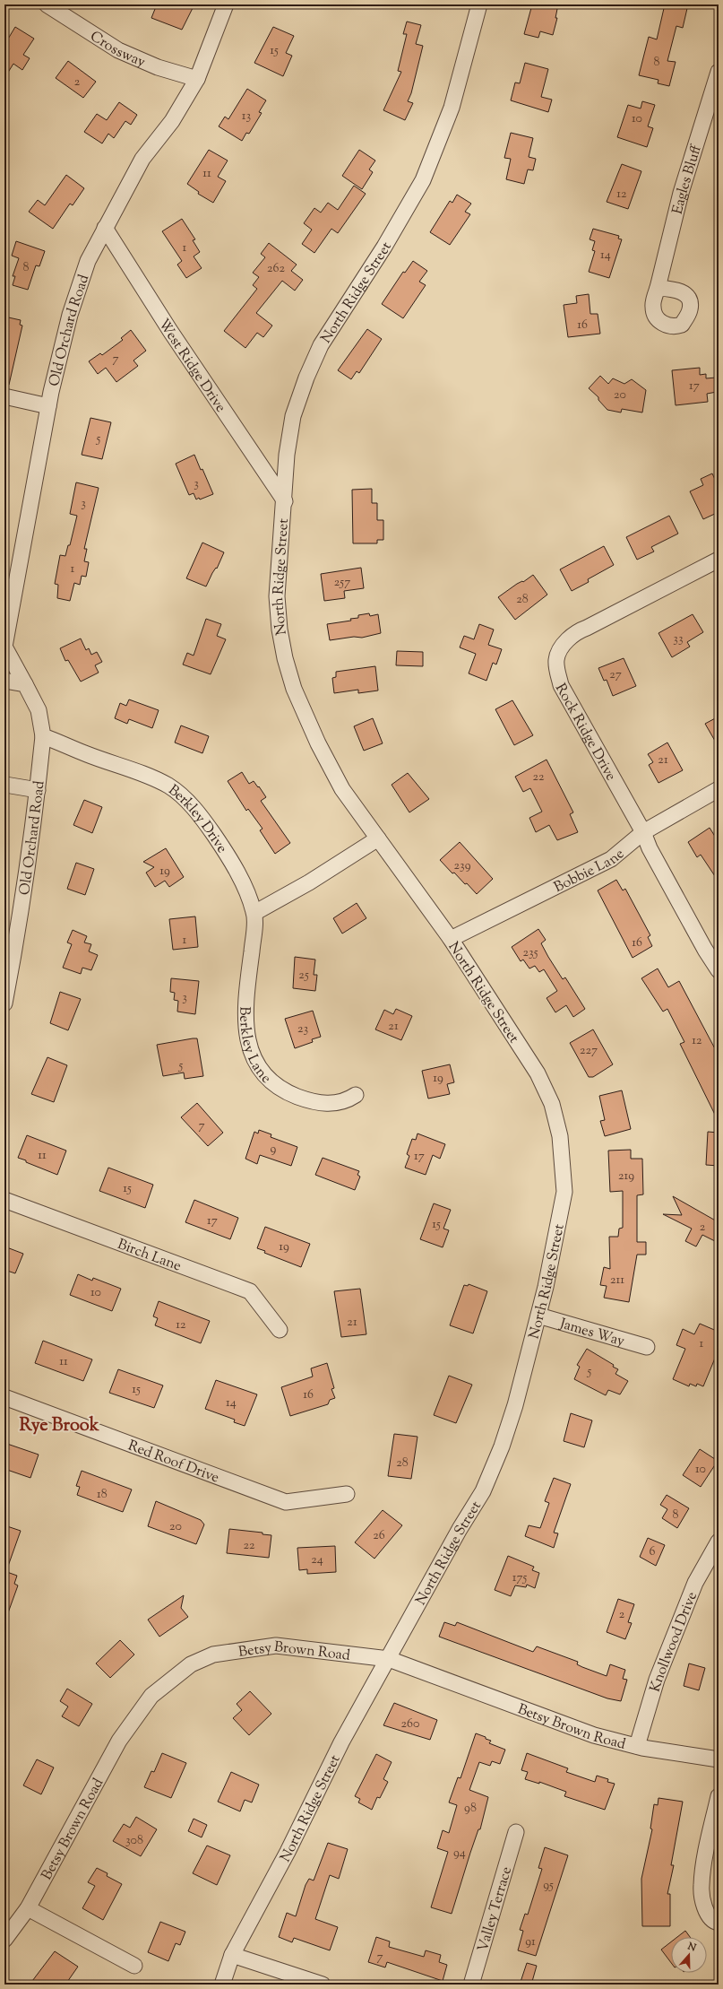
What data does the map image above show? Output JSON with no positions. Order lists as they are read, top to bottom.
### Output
{
  "streets": {
    "street": [
      "Crossway",
      "Eagles Bluff",
      "North Ridge Street",
      "Old Orchard Road",
      "West Ridge Drive",
      "Rock Ridge Drive",
      "Berkley Drive",
      "Bobbie Lane",
      "Berkley Lane",
      "Birch Lane",
      "James Way",
      "Red Roof Drive",
      "Knollwood Drive",
      "Betsy Brown Road",
      "Valley Terrace"
    ]
  },
  "crossings": [
    ["Crossway", "Old Orchard Road"],
    ["North Ridge Street", "West Ridge Drive"],
    ["North Ridge Street", "Bobbie Lane"],
    ["North Ridge Street", "James Way"],
    ["North Ridge Street", "Betsy Brown Road"],
    ["Old Orchard Road", "West Ridge Drive"],
    ["Old Orchard Road", "Berkley Drive"],
    ["Rock Ridge Drive", "Bobbie Lane"],
    ["Berkley Drive", "Berkley Lane"],
    ["Knollwood Drive", "Betsy Brown Road"]
  ],
  "districts": ["Rye Brook"],
  "house_numbers": [
    "15",
    "8",
    "2",
    "13",
    "10",
    "11",
    "12",
    "1",
    "14",
    "8",
    "262",
    "16",
    "7",
    "17",
    "20",
    "5",
    "3",
    "3",
    "1",
    "257",
    "28",
    "33",
    "27",
    "21",
    "22",
    "239",
    "19",
    "1",
    "16",
    "235",
    "25",
    "3",
    "21",
    "23",
    "12",
    "227",
    "5",
    "19",
    "7",
    "9",
    "11",
    "17",
    "219",
    "15",
    "17",
    "15",
    "2",
    "19",
    "211",
    "10",
    "21",
    "12",
    "1",
    "11",
    "5",
    "15",
    "16",
    "14",
    "28",
    "10",
    "18",
    "8",
    "20",
    "26",
    "22",
    "6",
    "24",
    "175",
    "2",
    "260",
    "98",
    "308",
    "94",
    "95",
    "91",
    "7"
  ],
  "north": "top"
}
